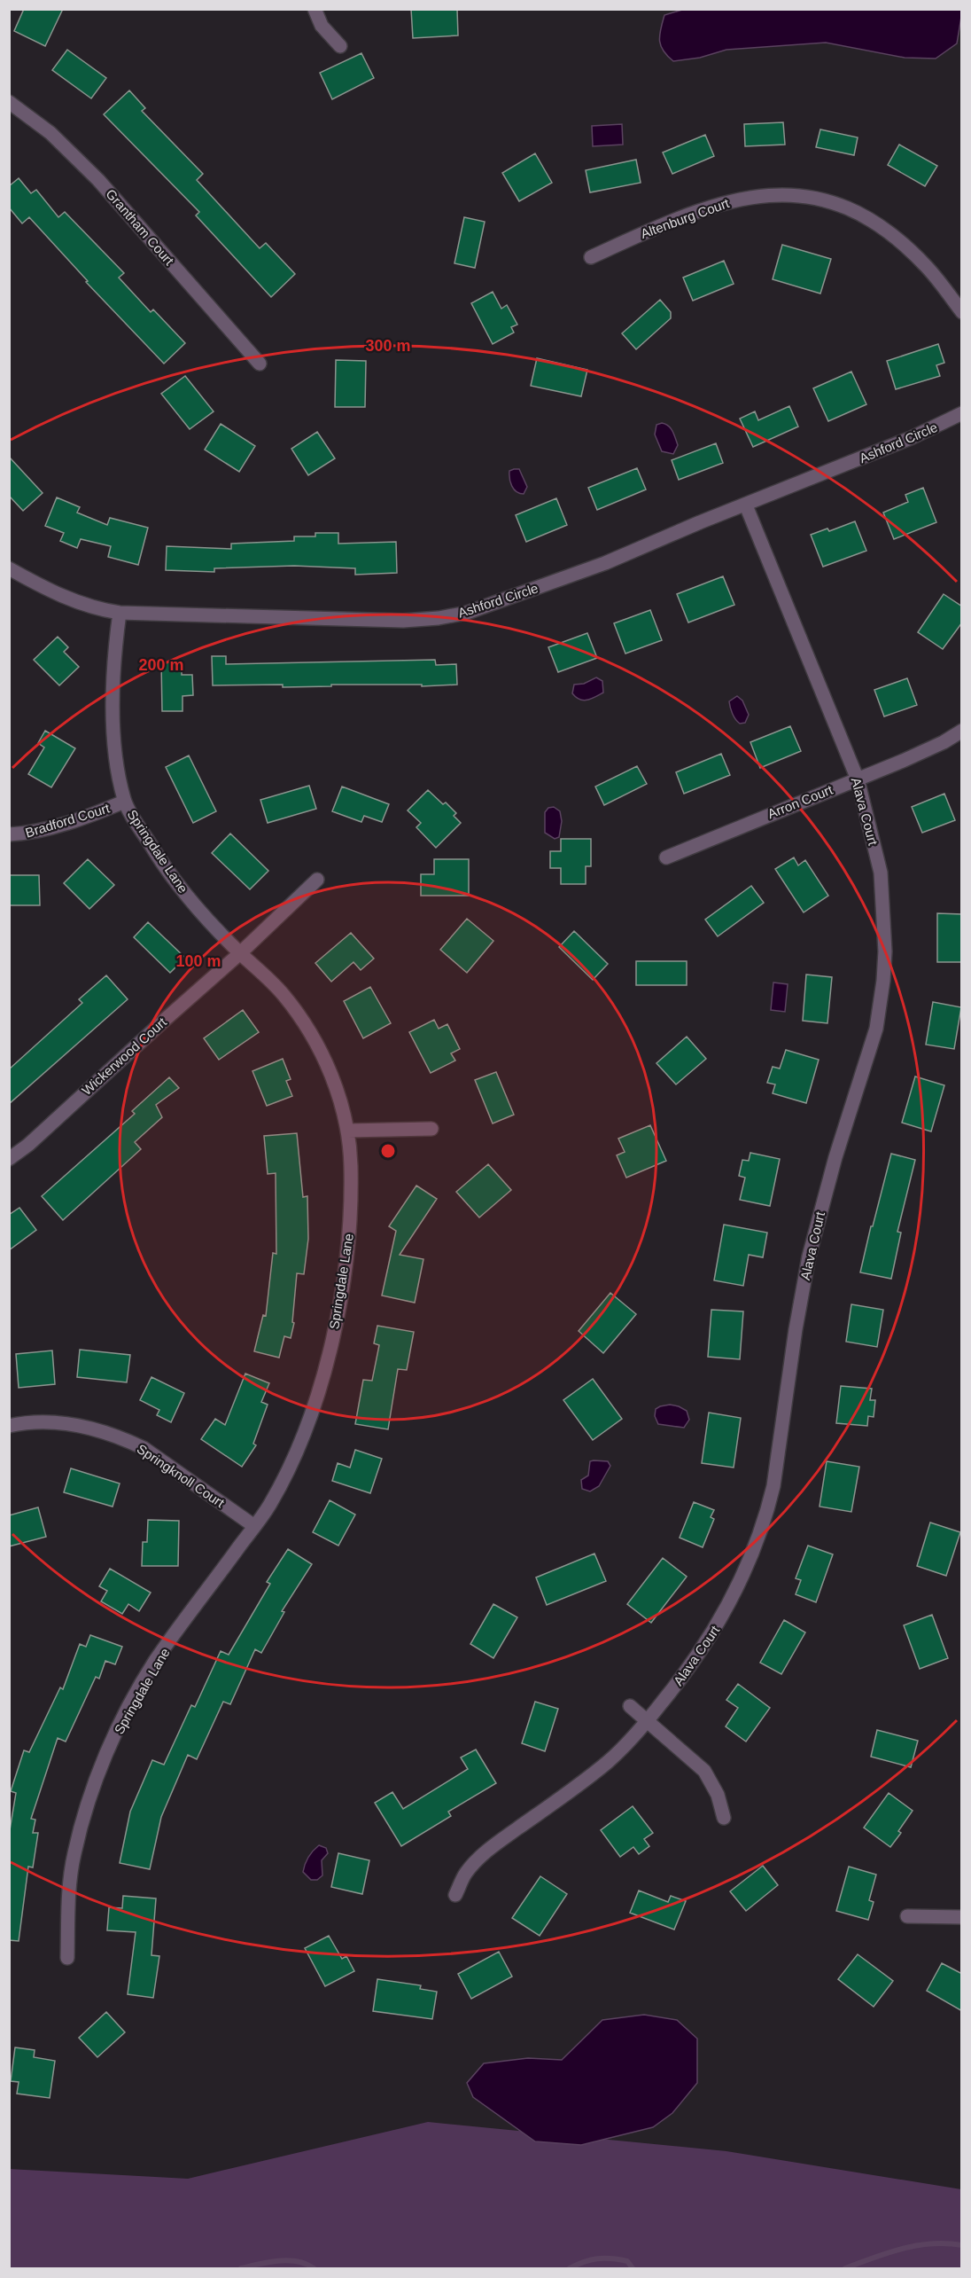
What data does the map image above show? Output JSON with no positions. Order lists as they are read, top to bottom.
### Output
{
  "streets": {
    "street": [
      "Altenburg Court",
      "Grantham Court",
      "Ashford Circle",
      "Arron Court",
      "Alava Court",
      "Bradford Court",
      "Springdale Lane",
      "Wickerwood Court",
      "Springknoll Court"
    ]
  },
  "crossings": [
    ["Ashford Circle", "Alava Court"],
    ["Ashford Circle", "Springdale Lane"],
    ["Arron Court", "Alava Court"],
    ["Bradford Court", "Springdale Lane"],
    ["Springdale Lane", "Wickerwood Court"],
    ["Springdale Lane", "Springknoll Court"]
  ],
  "rings": ["300 m", "200 m", "100 m"]
}
